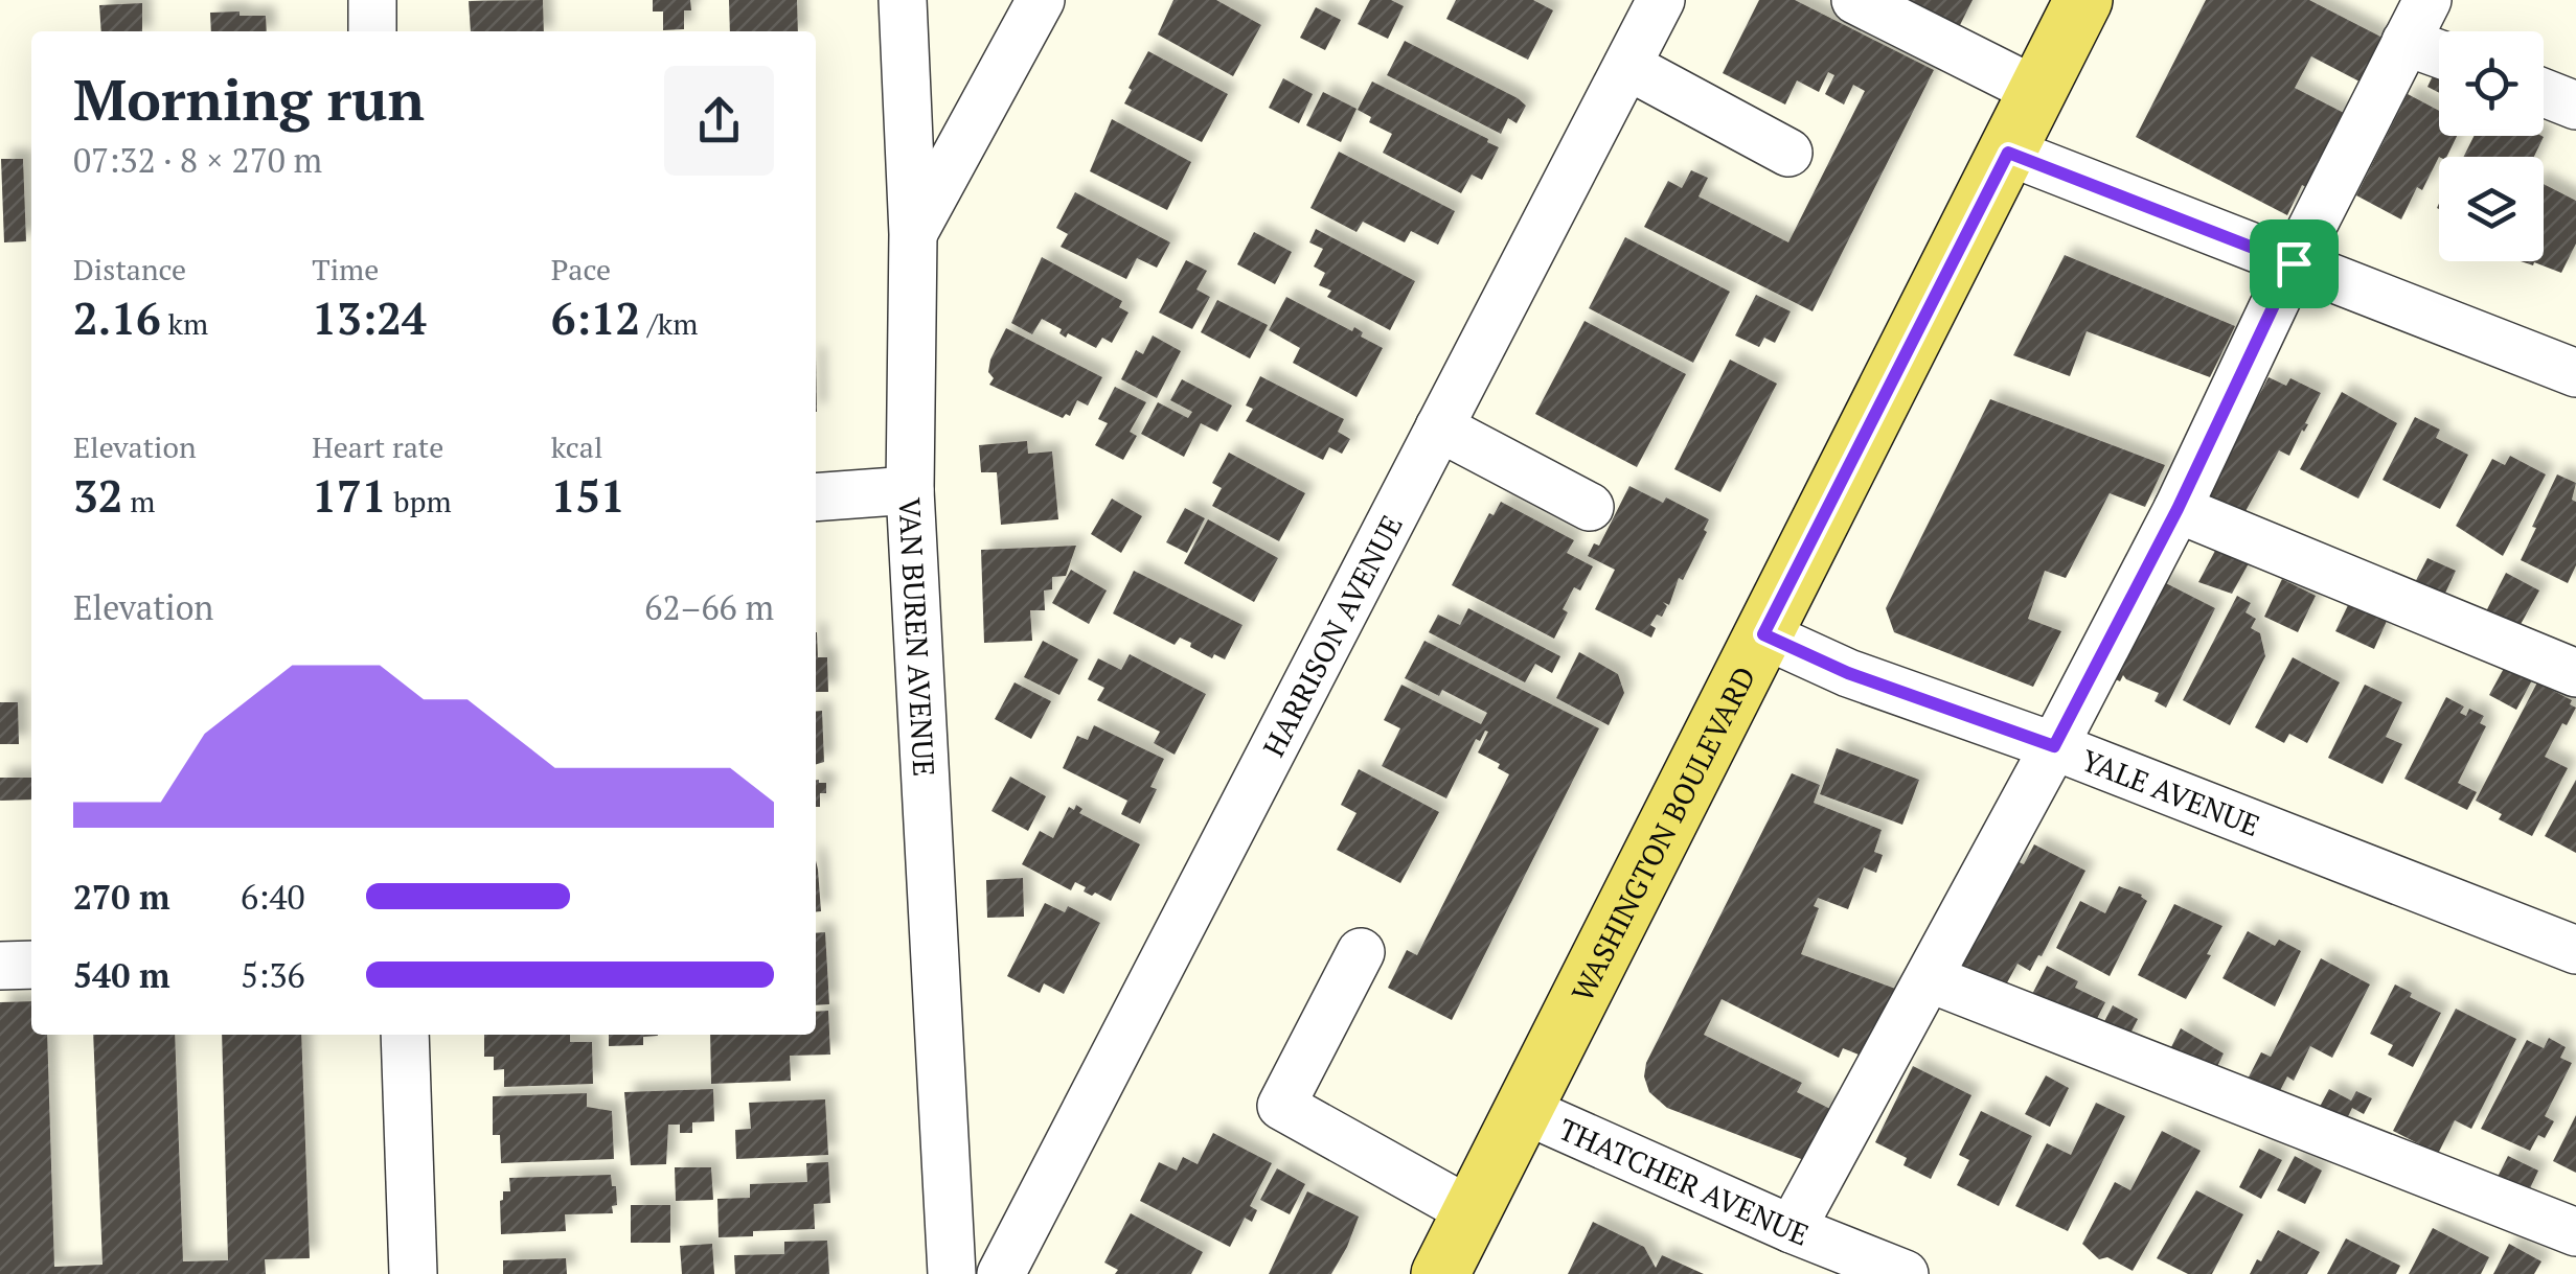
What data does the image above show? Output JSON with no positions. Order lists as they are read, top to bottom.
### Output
{
  "streets": {
    "main road": ["WASHINGTON BOULEVARD"],
    "street": [
      "HARRISON AVENUE",
      "VAN BUREN AVENUE",
      "YALE AVENUE",
      "THATCHER AVENUE"
    ]
  },
  "crossings": [
    ["YALE AVENUE", "WASHINGTON BOULEVARD"],
    ["WASHINGTON BOULEVARD", "THATCHER AVENUE"]
  ],
  "page": {
    "heading": ["Morning run", "07:32 · 8 × 270 m"],
    "stats": [
      ["Distance", "2.16 km"],
      ["Time", "13:24"],
      ["Pace", "6:12 /km"],
      ["Elevation", "32 m"],
      ["Heart rate", "171 bpm"],
      ["kcal", "151"]
    ],
    "chart": ["Elevation", "62–66 m"],
    "list": [
      {
        "name": "270 m",
        "note": "6:40"
      },
      {
        "name": "540 m",
        "note": "5:36"
      }
    ]
  }
}
